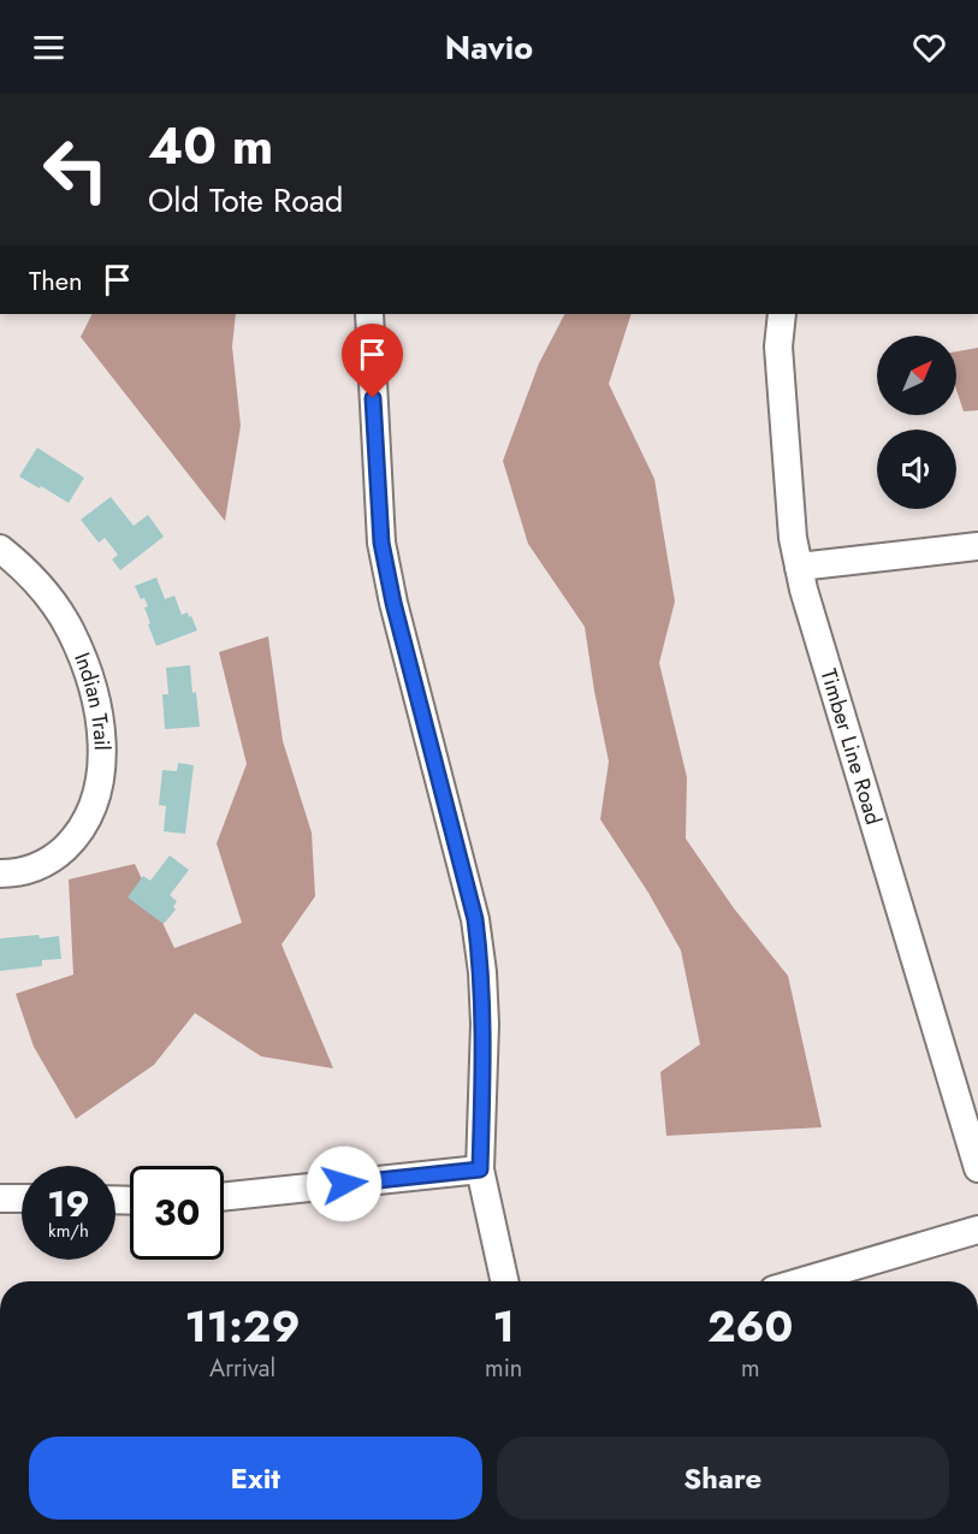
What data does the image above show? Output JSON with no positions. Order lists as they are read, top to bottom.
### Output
{
  "streets": {
    "street": ["Indian Trail", "Timber Line Road"]
  },
  "north": "top right",
  "page": {
    "header": "Navio",
    "turn": ["40 m", "Old Tote Road"],
    "then": "Then",
    "speed": "19 km/h",
    "limit": "30",
    "eta": [
      "11:29",
      "Arrival",
      "1",
      "min",
      "260",
      "m"
    ],
    "buttons": ["Exit", "Share"]
  }
}
